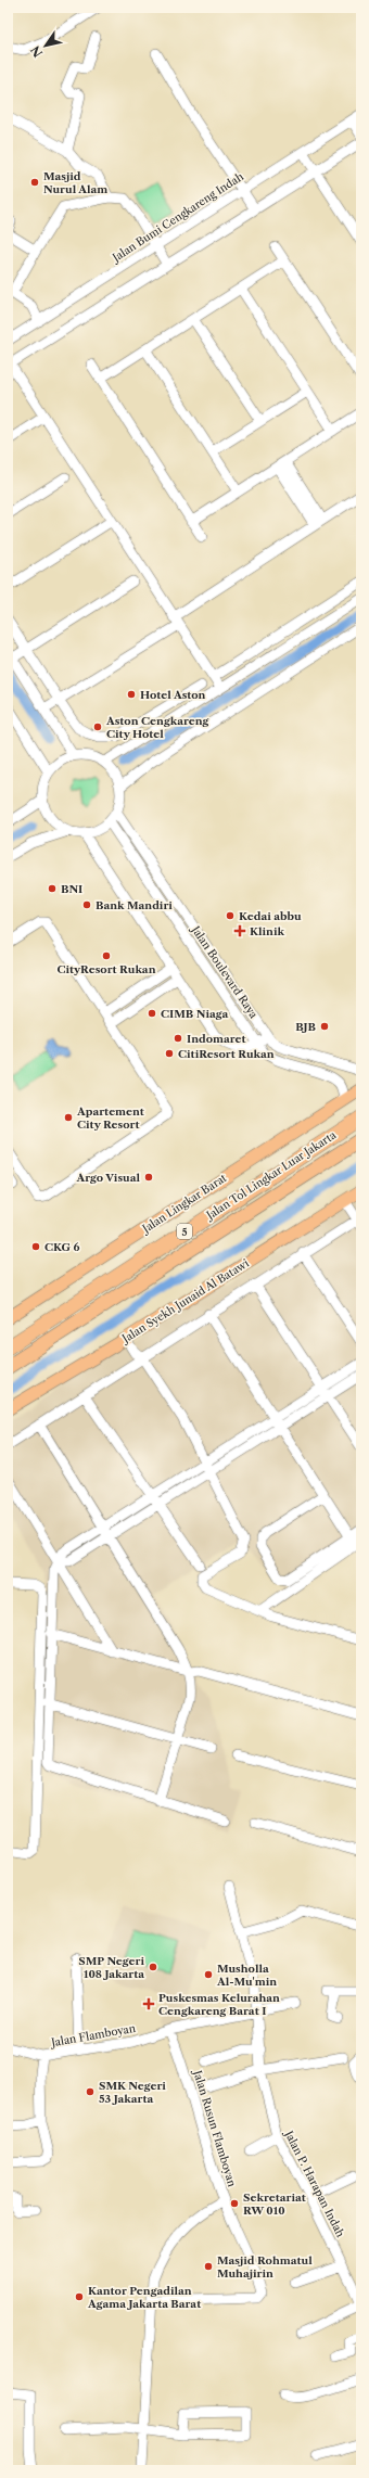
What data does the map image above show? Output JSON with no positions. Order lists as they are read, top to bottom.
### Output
{
  "streets": {
    "highway": ["Jalan Tol Lingkar Luar Jakarta", "5"],
    "main road": ["Jalan Lingkar Barat", "Jalan Syekh Junaid Al Batawi"],
    "street": [
      "Jalan Bumi Cengkareng Indah",
      "Jalan Boulevard Raya",
      "Jalan Flamboyan",
      "Jalan Rusun Flamboyan",
      "Jalan P. Harapan Indah"
    ]
  },
  "crossings": [
    ["Jalan Boulevard Raya", "Jalan Lingkar Barat"],
    ["Jalan Flamboyan", "Jalan Rusun Flamboyan"],
    ["Jalan Flamboyan", "Jalan P. Harapan Indah"]
  ],
  "places": {
    "other": [
      "Masjid Nurul Alam",
      "Hotel Aston",
      "Aston Cengkareng City Hotel",
      "BNI",
      "Bank Mandiri",
      "Kedai abbu",
      "CityResort Rukan",
      "CIMB Niaga",
      "BJB",
      "Indomaret",
      "CitiResort Rukan",
      "Apartement City Resort",
      "Argo Visual",
      "CKG 6",
      "SMP Negeri 108 Jakarta",
      "Musholla Al-Mu'min",
      "SMK Negeri 53 Jakarta",
      "Sekretariat RW 010",
      "Masjid Rohmatul Muhajirin",
      "Kantor Pengadilan Agama Jakarta Barat"
    ],
    "health": ["Klinik", "Puskesmas Kelurahan Cengkareng Barat I"]
  },
  "north": "bottom left"
}
